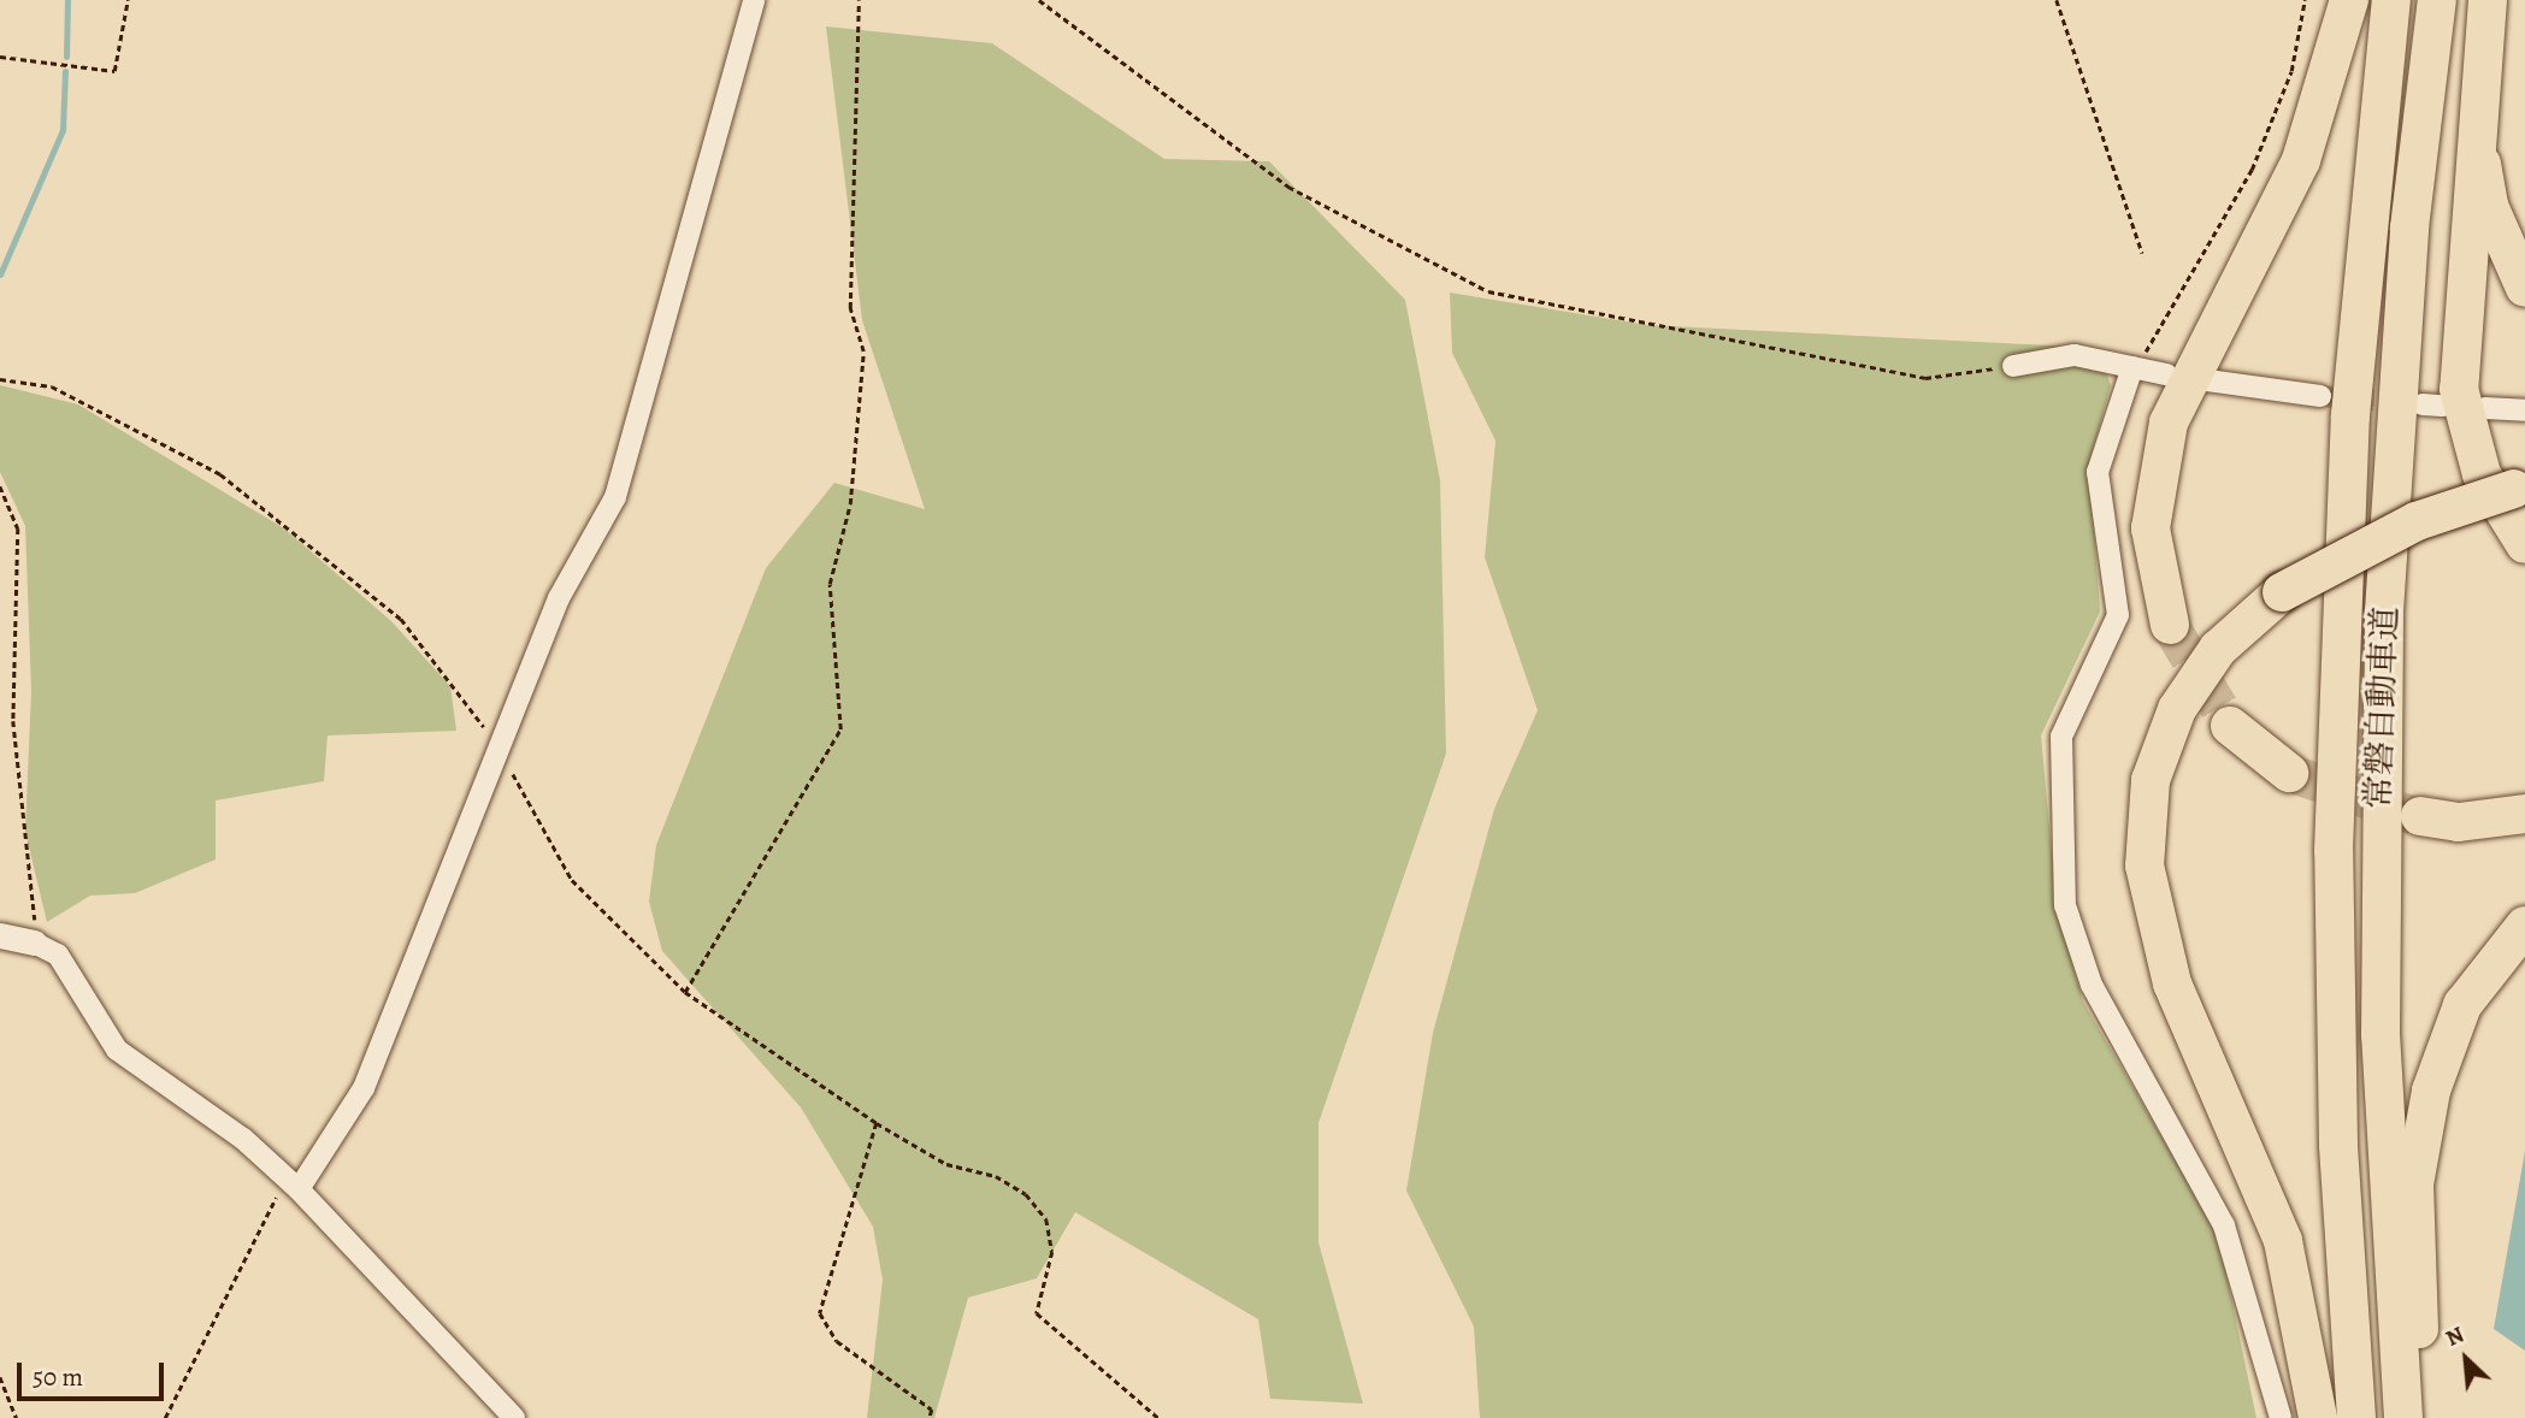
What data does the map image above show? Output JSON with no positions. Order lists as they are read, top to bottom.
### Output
{
  "streets": {
    "highway": ["常磐自動車道"]
  },
  "scale_bar": "50 m",
  "north": "top left"
}
